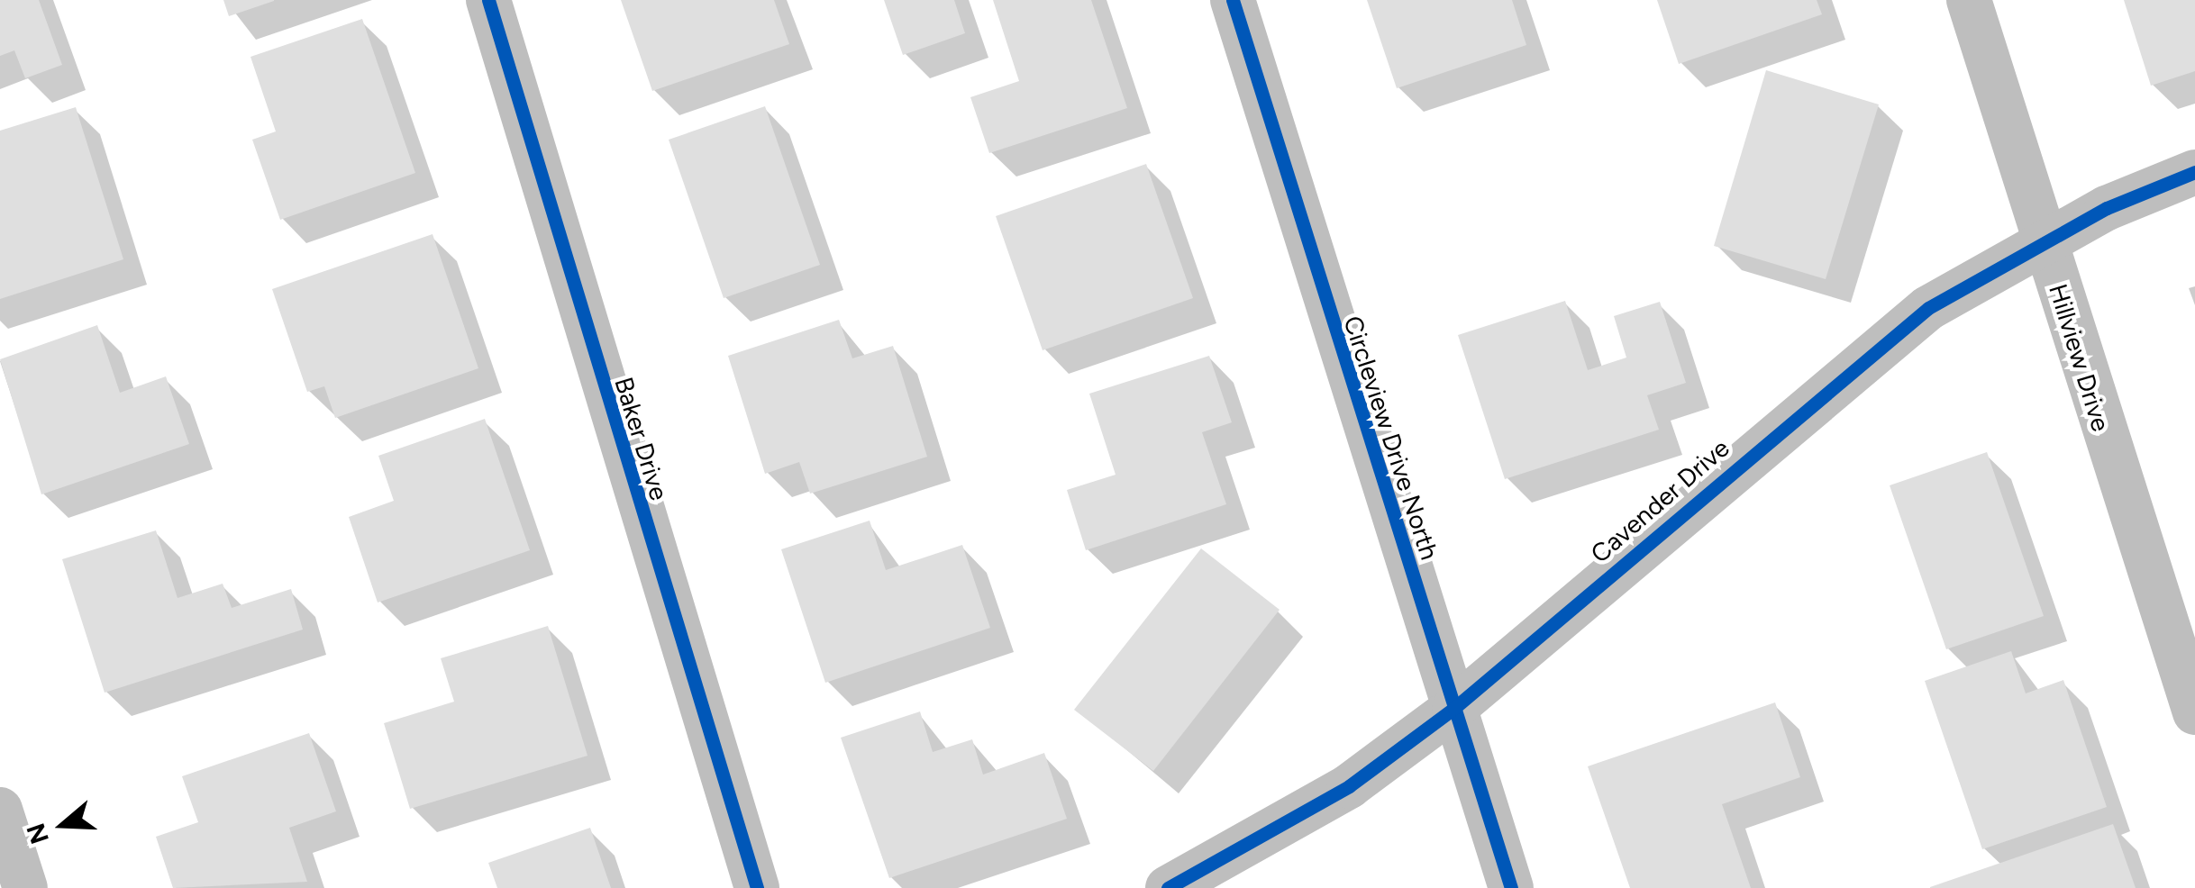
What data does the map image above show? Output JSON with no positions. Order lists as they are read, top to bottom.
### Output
{
  "streets": {
    "street": [
      "Hillview Drive",
      "Circleview Drive North",
      "Baker Drive",
      "Cavender Drive"
    ]
  },
  "crossings": [
    ["Hillview Drive", "Cavender Drive"],
    ["Circleview Drive North", "Cavender Drive"]
  ],
  "north": "left"
}
